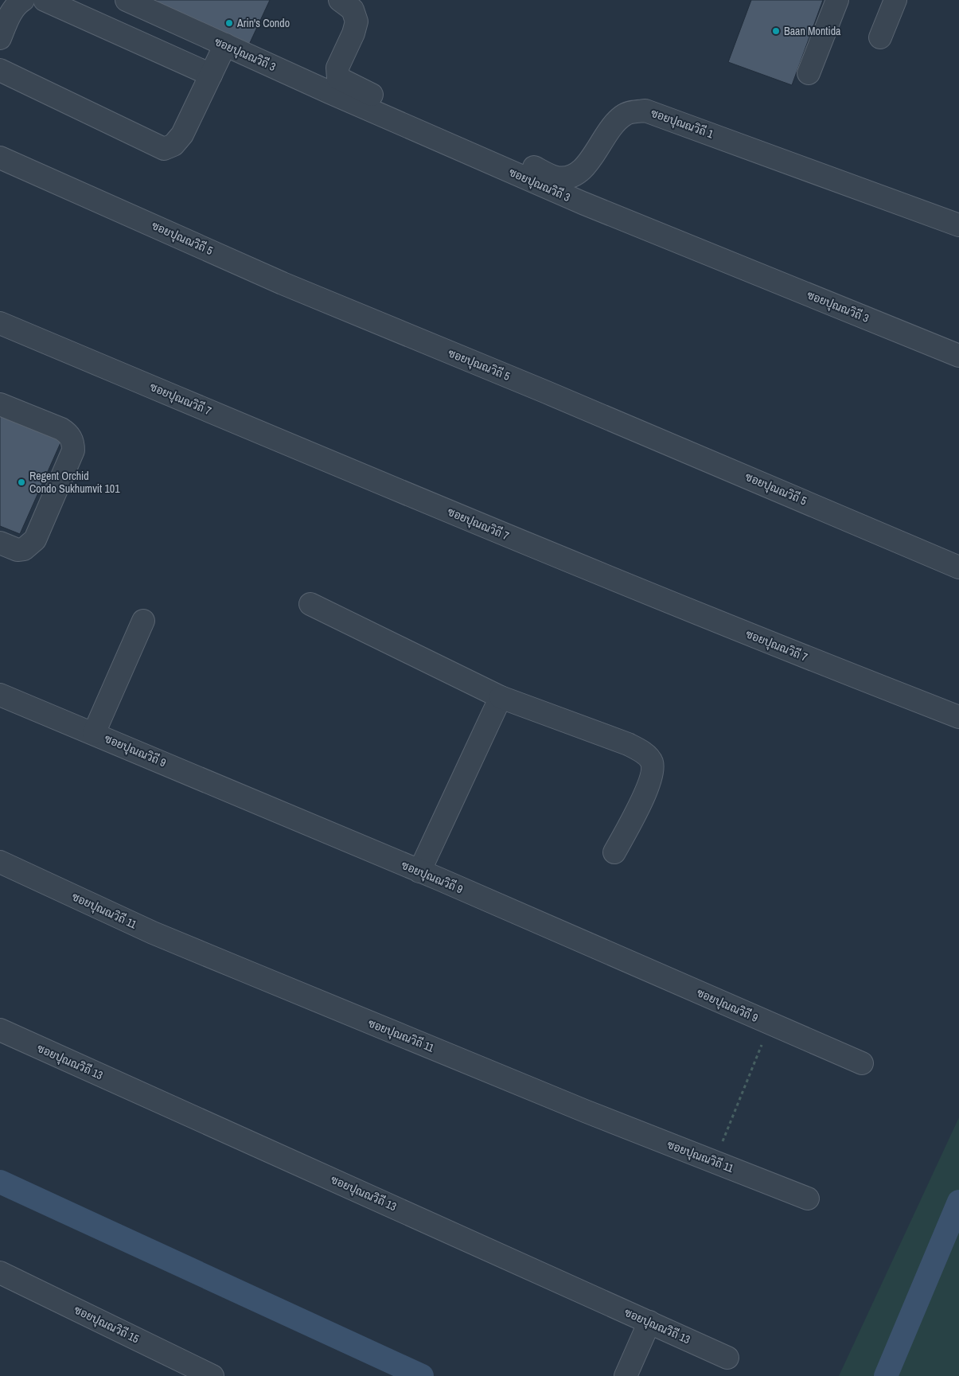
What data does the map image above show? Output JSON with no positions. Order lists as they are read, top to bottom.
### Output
{
  "streets": {
    "street": [
      "ซอยปุณณวิถี 3",
      "ซอยปุณณวิถี 1",
      "ซอยปุณณวิถี 5",
      "ซอยปุณณวิถี 7",
      "ซอยปุณณวิถี 9",
      "ซอยปุณณวิถี 11",
      "ซอยปุณณวิถี 13",
      "ซอยปุณณวิถี 15"
    ]
  },
  "places": ["Arin's Condo", "Baan Montida", "Regent Orchid Condo Sukhumvit 101"]
}
